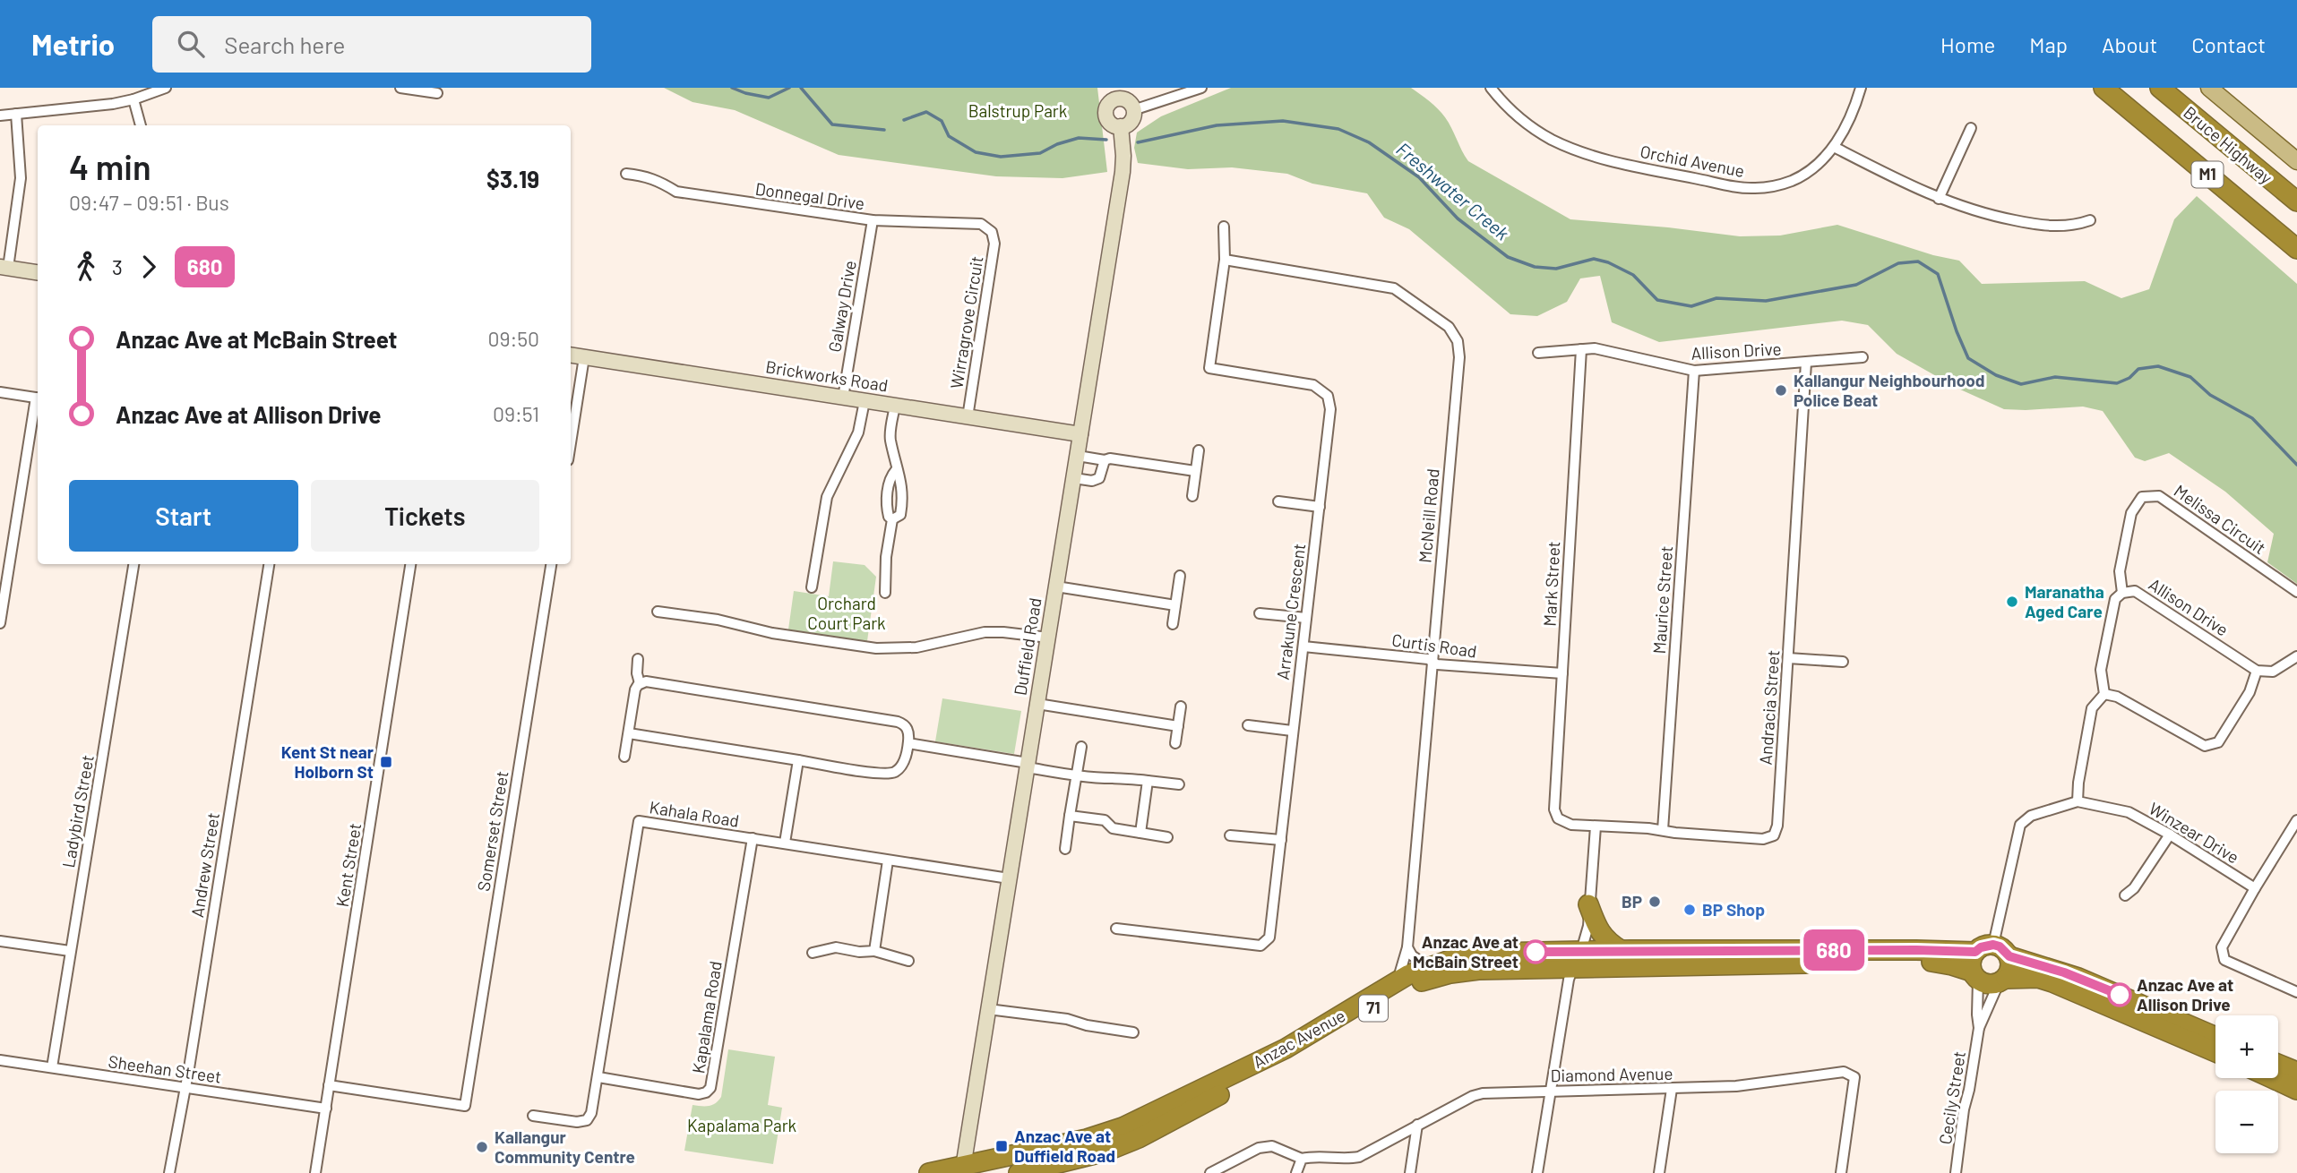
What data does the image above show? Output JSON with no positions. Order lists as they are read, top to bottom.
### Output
{
  "streets": {
    "highway": [
      "Bruce Highway",
      "M1",
      "71",
      "Anzac Avenue"
    ],
    "street": [
      "Orchid Avenue",
      "Donnegal Drive",
      "Galway Drive",
      "Wirragrove Circuit",
      "Allison Drive",
      "Brickworks Road",
      "McNeill Road",
      "Melissa Circuit",
      "Mark Street",
      "Maurice Street",
      "Arrakune Crescent",
      "Curtis Road",
      "Duffield Road",
      "Andracia Street",
      "Ladybird Street",
      "Kahala Road",
      "Somerset Street",
      "Winzear Drive",
      "Andrew Street",
      "Kent Street",
      "Kapalama Road",
      "Sheehan Street",
      "Diamond Avenue",
      "Cecily Street"
    ]
  },
  "crossings": [
    ["Donnegal Drive", "Galway Drive"],
    ["Donnegal Drive", "Wirragrove Circuit"],
    ["Galway Drive", "Brickworks Road"],
    ["Wirragrove Circuit", "Brickworks Road"],
    ["Allison Drive", "Melissa Circuit"],
    ["Allison Drive", "Mark Street"],
    ["Allison Drive", "Maurice Street"],
    ["Allison Drive", "Andracia Street"],
    ["Brickworks Road", "Duffield Road"],
    ["McNeill Road", "Arrakune Crescent"],
    ["McNeill Road", "Curtis Road"],
    ["McNeill Road", "Anzac Avenue"],
    ["Mark Street", "Curtis Road"],
    ["Mark Street", "Andracia Street"],
    ["Maurice Street", "Andracia Street"],
    ["Arrakune Crescent", "Curtis Road"],
    ["Duffield Road", "Kahala Road"],
    ["Duffield Road", "Anzac Avenue"],
    ["Ladybird Street", "Sheehan Street"],
    ["Kahala Road", "Kapalama Road"],
    ["Somerset Street", "Kent Street"],
    ["Winzear Drive", "71"],
    ["Winzear Drive", "Anzac Avenue"],
    ["Winzear Drive", "Cecily Street"],
    ["Andrew Street", "Sheehan Street"],
    ["Kent Street", "Sheehan Street"],
    ["71", "Anzac Avenue"],
    ["71", "Cecily Street"],
    ["Anzac Avenue", "Cecily Street"]
  ],
  "water": ["Freshwater Creek"],
  "parks": ["Balstrup Park", "Orchard Court Park", "Kapalama Park"],
  "places": {
    "other": [
      "Kallangur Neighbourhood Police Beat",
      "Maranatha Aged Care",
      "BP",
      "BP Shop",
      "Anzac Ave at McBain Street",
      "Anzac Ave at Allison Drive",
      "Kallangur Community Centre"
    ],
    "transit": ["Kent St near Holborn St", "Anzac Ave at Duffield Road"]
  },
  "lines": ["bus line 680"],
  "page": {
    "header": "Metrio",
    "search": "Search here",
    "nav": [
      "Home",
      "Map",
      "About",
      "Contact"
    ],
    "on_map": "680",
    "heading": ["4 min", "09:47 – 09:51 · Bus", "$3.19"],
    "legs": ["3", "680"],
    "list": [
      {
        "name": "Anzac Ave at McBain Street",
        "value": "09:50"
      },
      {
        "name": "Anzac Ave at Allison Drive",
        "value": "09:51"
      }
    ],
    "buttons": ["Start", "Tickets"],
    "map_buttons": ["+", "−"]
  }
}
